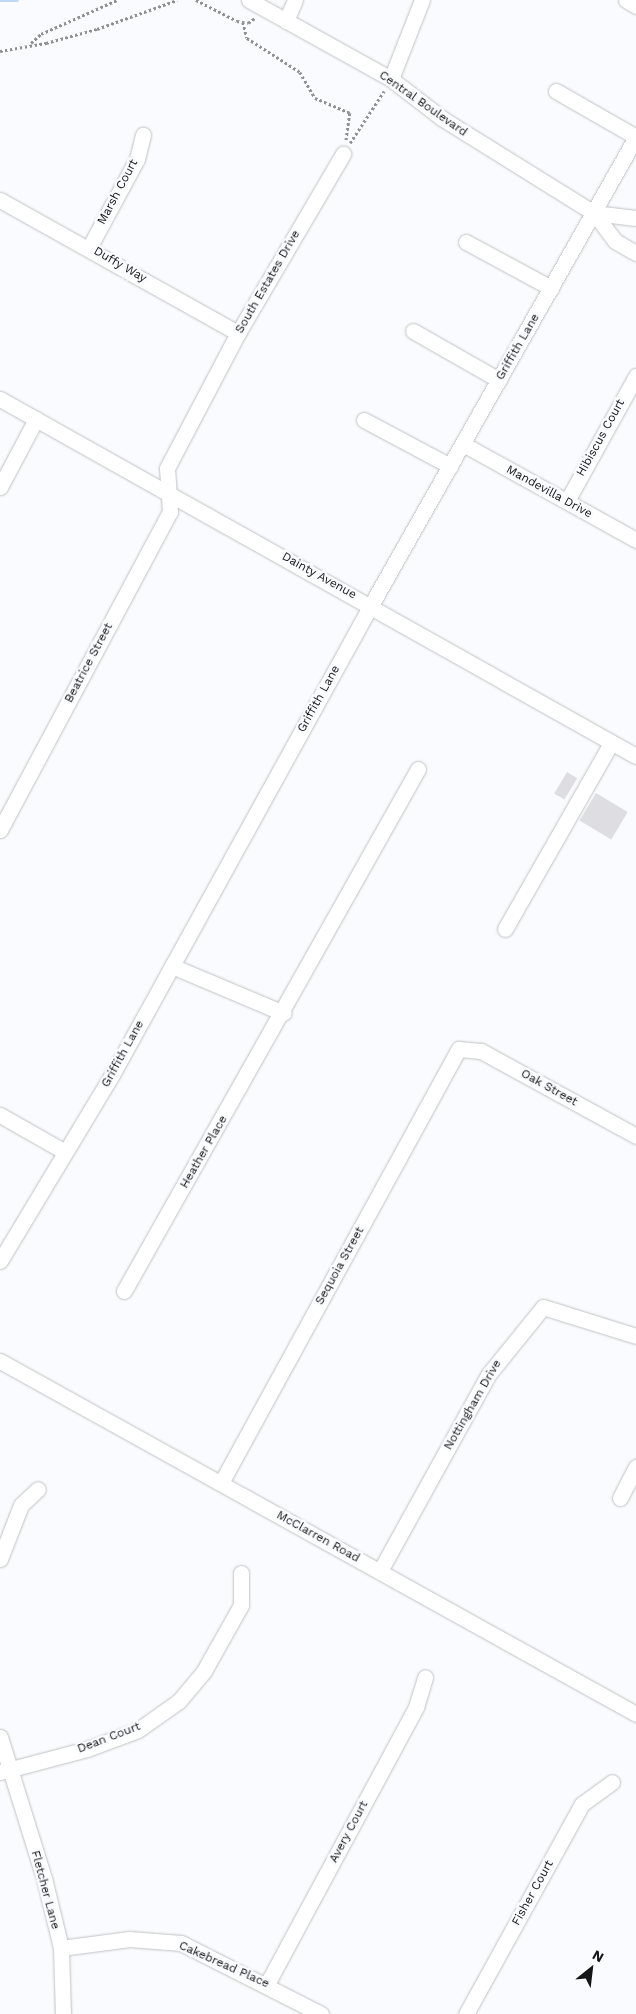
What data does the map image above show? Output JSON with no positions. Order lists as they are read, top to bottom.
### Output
{
  "streets": {
    "street": [
      "Central Boulevard",
      "Marsh Court",
      "Duffy Way",
      "South Estates Drive",
      "Griffith Lane",
      "Hibiscus Court",
      "Mandevilla Drive",
      "Dainty Avenue",
      "Beatrice Street",
      "Oak Street",
      "Heather Place",
      "Sequoia Street",
      "Nottingham Drive",
      "McClarren Road",
      "Dean Court",
      "Avery Court",
      "Fletcher Lane",
      "Fisher Court",
      "Cakebread Place"
    ]
  },
  "crossings": [
    ["Central Boulevard", "Griffith Lane"],
    ["Marsh Court", "Duffy Way"],
    ["Duffy Way", "South Estates Drive"],
    ["South Estates Drive", "Dainty Avenue"],
    ["South Estates Drive", "Beatrice Street"],
    ["Griffith Lane", "Mandevilla Drive"],
    ["Griffith Lane", "Dainty Avenue"],
    ["Hibiscus Court", "Mandevilla Drive"],
    ["Dainty Avenue", "Beatrice Street"],
    ["Oak Street", "Sequoia Street"],
    ["Sequoia Street", "McClarren Road"],
    ["Nottingham Drive", "McClarren Road"],
    ["Dean Court", "Fletcher Lane"],
    ["Avery Court", "Cakebread Place"],
    ["Fletcher Lane", "Cakebread Place"]
  ],
  "north": "top right"
}
